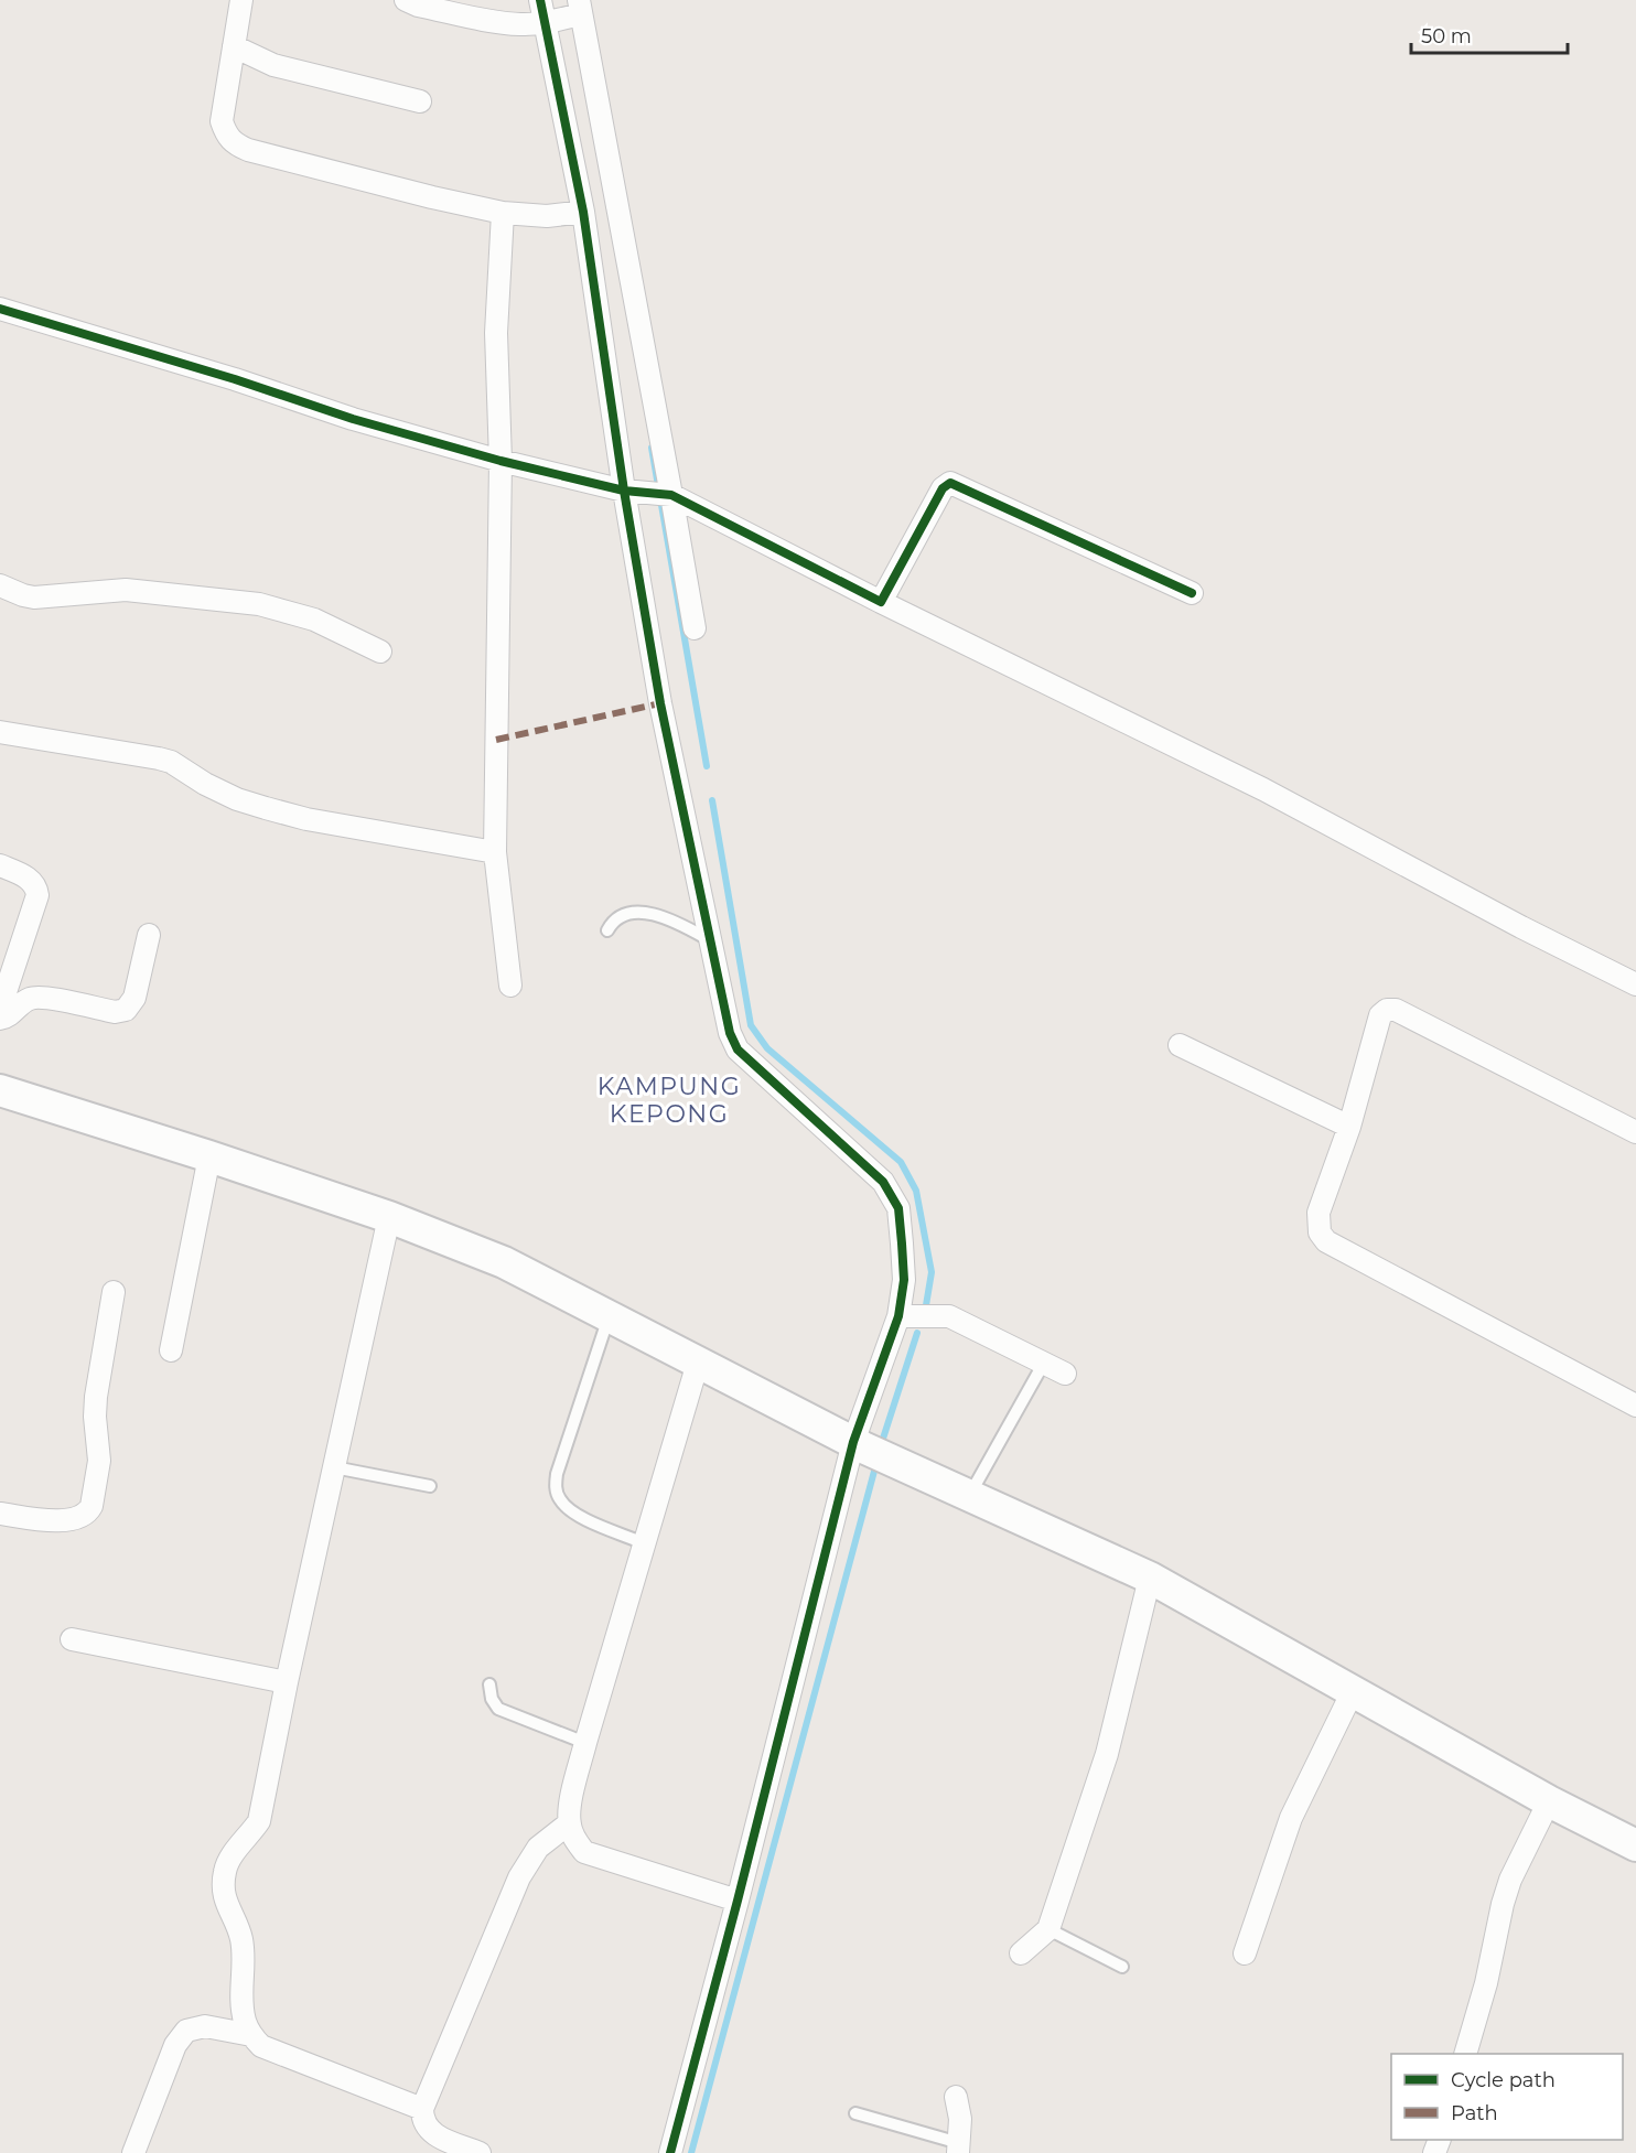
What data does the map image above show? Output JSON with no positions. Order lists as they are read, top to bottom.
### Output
{
  "districts": ["KAMPUNG KEPONG"],
  "legend": ["Cycle path", "Path"],
  "scale_bar": "50 m"
}
